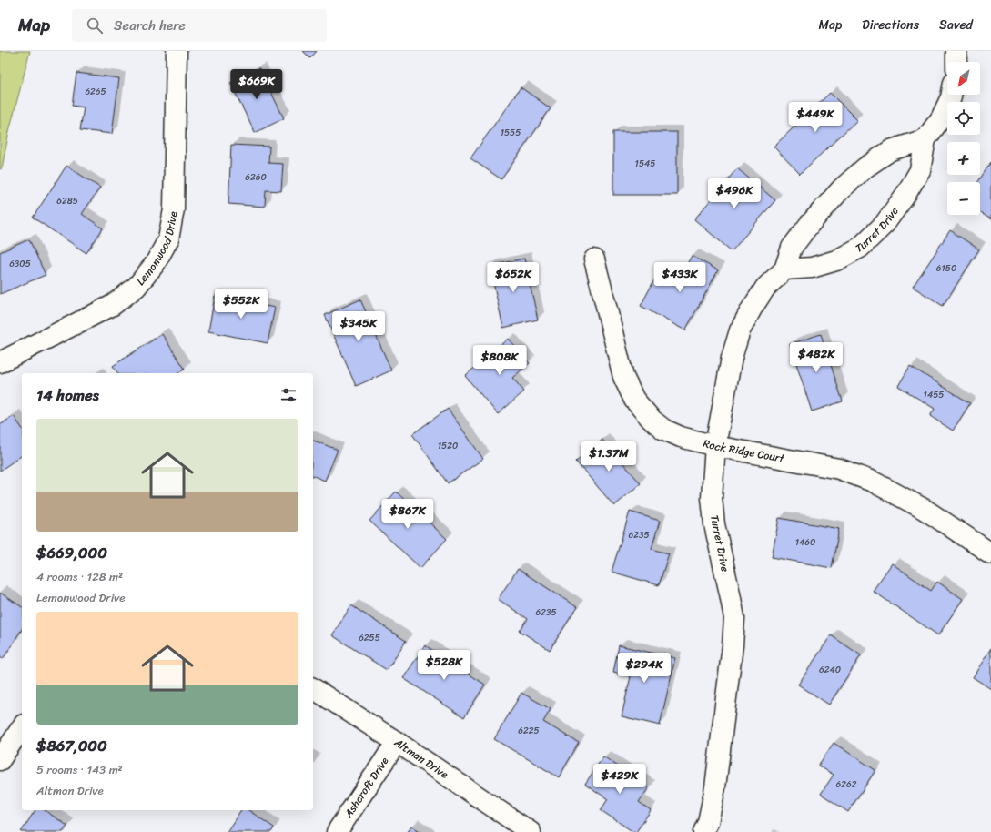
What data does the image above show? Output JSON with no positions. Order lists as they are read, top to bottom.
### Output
{
  "streets": {
    "street": [
      "Turret Drive",
      "Lemonwood Drive",
      "Rock Ridge Court",
      "Altman Drive",
      "Ashcroft Drive"
    ]
  },
  "crossings": [
    ["Turret Drive", "Rock Ridge Court"],
    ["Altman Drive", "Ashcroft Drive"]
  ],
  "house_numbers": [
    "6265",
    "1555",
    "1545",
    "6260",
    "6285",
    "6305",
    "6150",
    "1455",
    "1520",
    "6235",
    "1460",
    "6235",
    "6255",
    "6240",
    "6225",
    "6262"
  ],
  "north": "bottom left",
  "page": {
    "header": "Map",
    "search": "Search here",
    "nav": ["Map", "Directions", "Saved"],
    "map_buttons": ["+", "−"],
    "price": [
      "$669K",
      "$449K",
      "$496K",
      "$652K",
      "$433K",
      "$552K",
      "$345K",
      "$482K",
      "$808K",
      "$1.37M",
      "$867K",
      "$528K",
      "$294K",
      "$429K"
    ],
    "heading": "14 homes",
    "list": [
      {
        "name": "$669,000",
        "note": "4 rooms · 128 m² · Lemonwood Drive"
      },
      {
        "name": "$867,000",
        "note": "5 rooms · 143 m² · Altman Drive"
      }
    ]
  }
}
